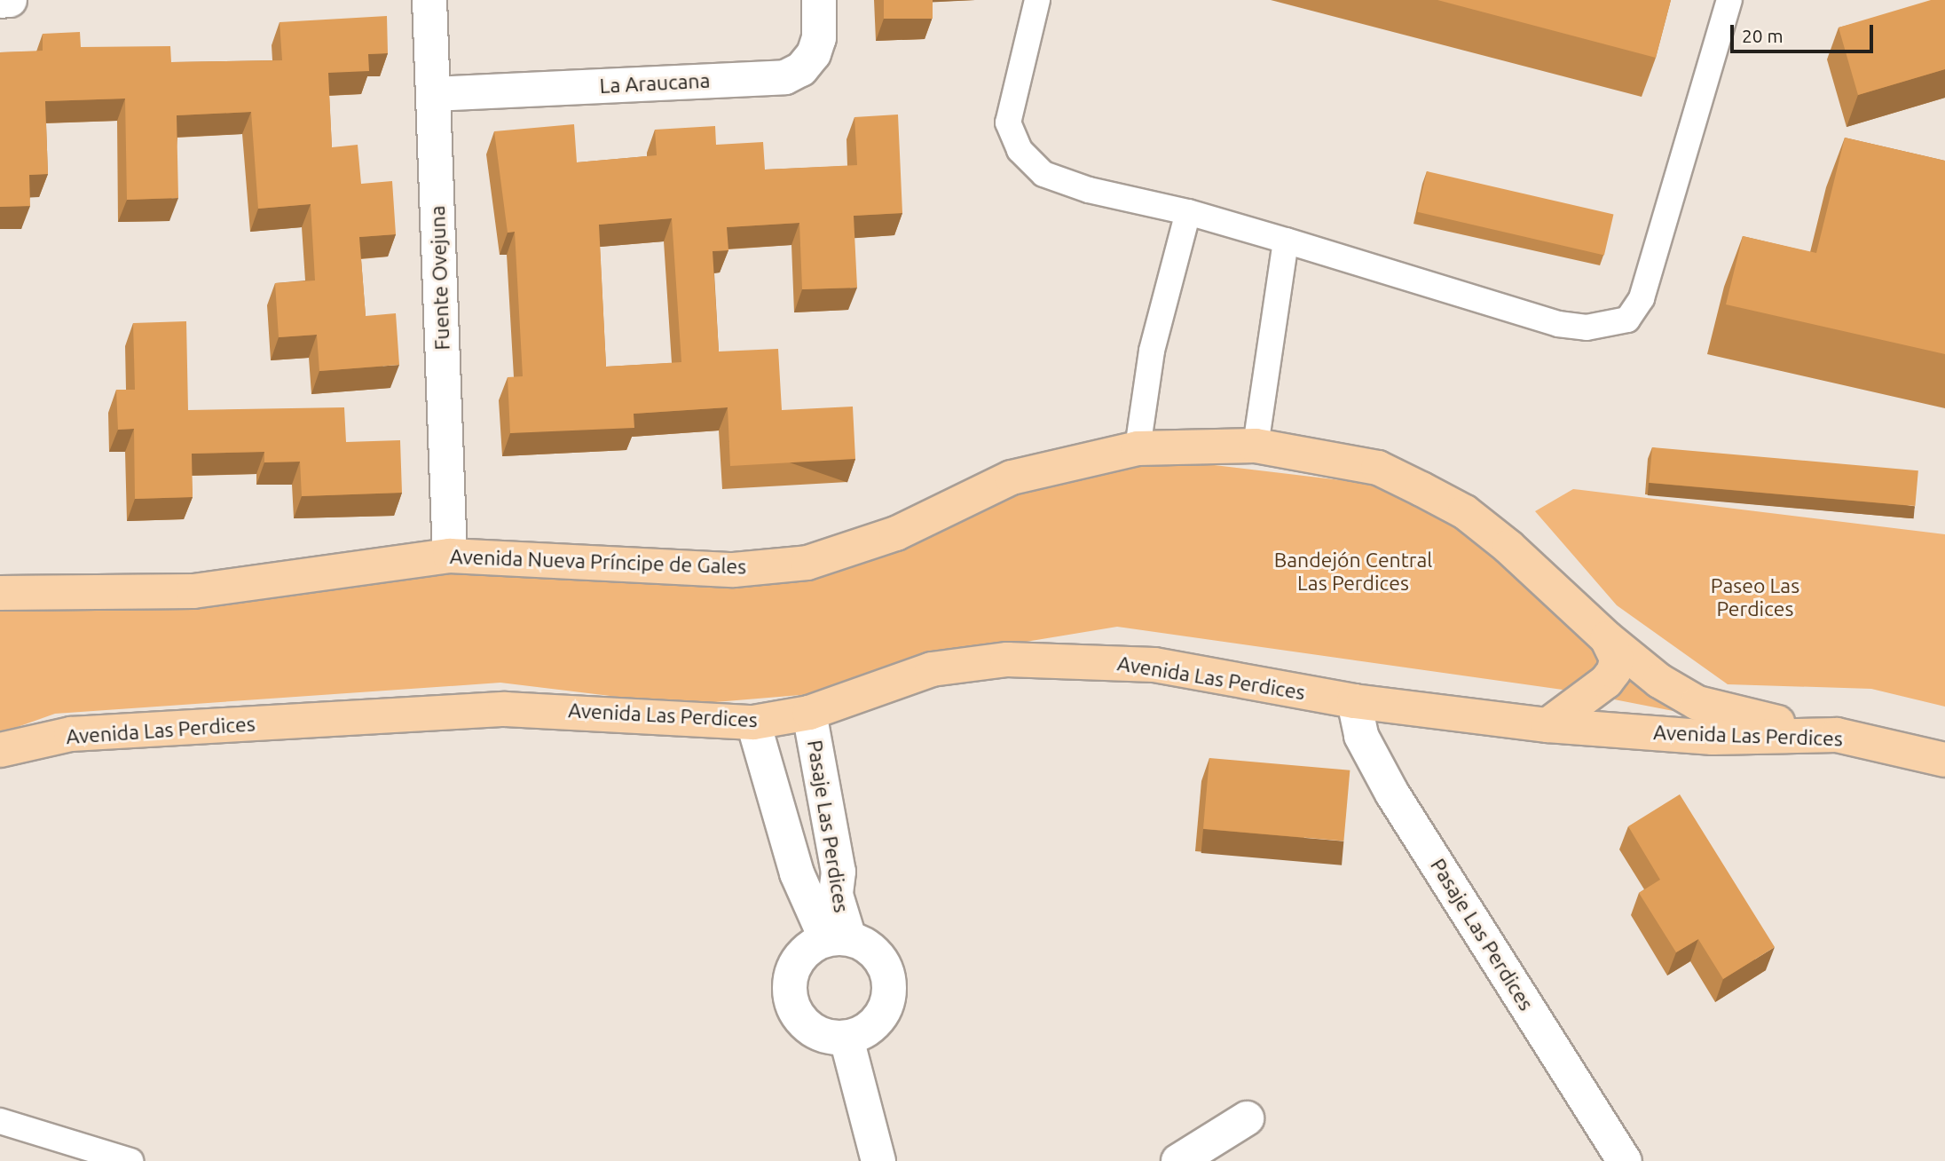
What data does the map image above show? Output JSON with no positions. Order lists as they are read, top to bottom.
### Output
{
  "streets": {
    "main road": ["Avenida Nueva Príncipe de Gales", "Avenida Las Perdices"],
    "street": ["La Araucana", "Fuente Ovejuna", "Pasaje Las Perdices"]
  },
  "crossings": [
    ["La Araucana", "Fuente Ovejuna"],
    ["Fuente Ovejuna", "Avenida Nueva Príncipe de Gales"],
    ["Avenida Nueva Príncipe de Gales", "Avenida Las Perdices"],
    ["Avenida Las Perdices", "Pasaje Las Perdices"]
  ],
  "parks": ["Bandejón Central Las Perdices", "Paseo Las Perdices"],
  "scale_bar": "20 m"
}
